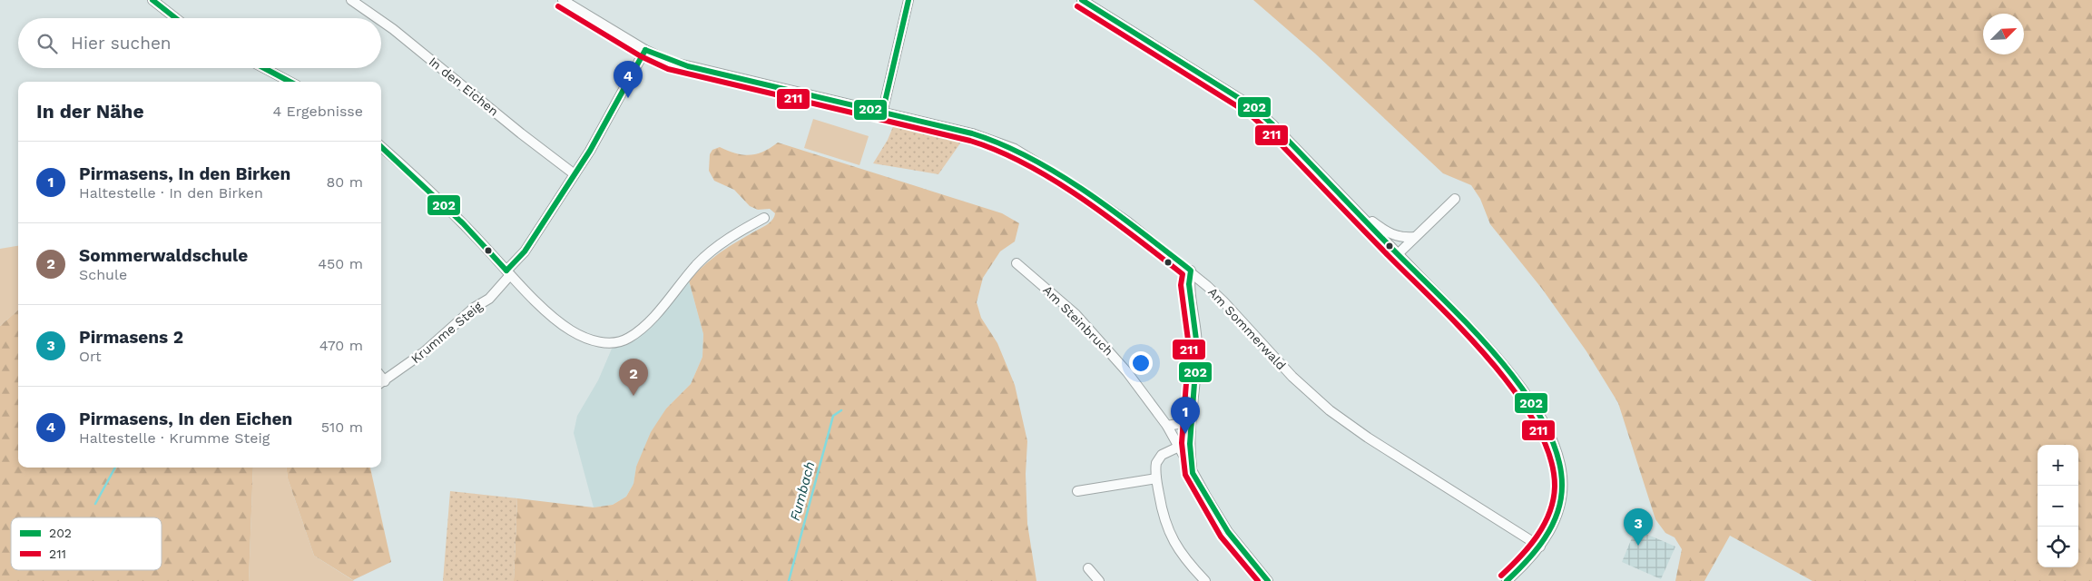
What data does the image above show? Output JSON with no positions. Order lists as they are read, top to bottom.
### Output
{
  "streets": {
    "street": [
      "In den Eichen",
      "Am Steinbruch",
      "Am Sommerwald",
      "Krumme Steig"
    ]
  },
  "crossings": [
    ["In den Eichen", "Krumme Steig"],
    ["Am Sommerwald", "Krumme Steig"]
  ],
  "water": ["Fumbach"],
  "lines": ["transit line 202", "transit line 211"],
  "legend": ["202", "211"],
  "north": "top right",
  "page": {
    "search": "Hier suchen",
    "pins": [
      "4",
      "2",
      "1",
      "3"
    ],
    "heading": ["In der Nähe", "4 Ergebnisse"],
    "list": [
      {
        "mark": "1",
        "name": "Pirmasens, In den Birken",
        "note": "Haltestelle · In den Birken",
        "value": "80 m"
      },
      {
        "mark": "2",
        "name": "Sommerwaldschule",
        "note": "Schule",
        "value": "450 m"
      },
      {
        "mark": "3",
        "name": "Pirmasens 2",
        "note": "Ort",
        "value": "470 m"
      },
      {
        "mark": "4",
        "name": "Pirmasens, In den Eichen",
        "note": "Haltestelle · Krumme Steig",
        "value": "510 m"
      }
    ],
    "map_buttons": ["+", "−"]
  }
}
